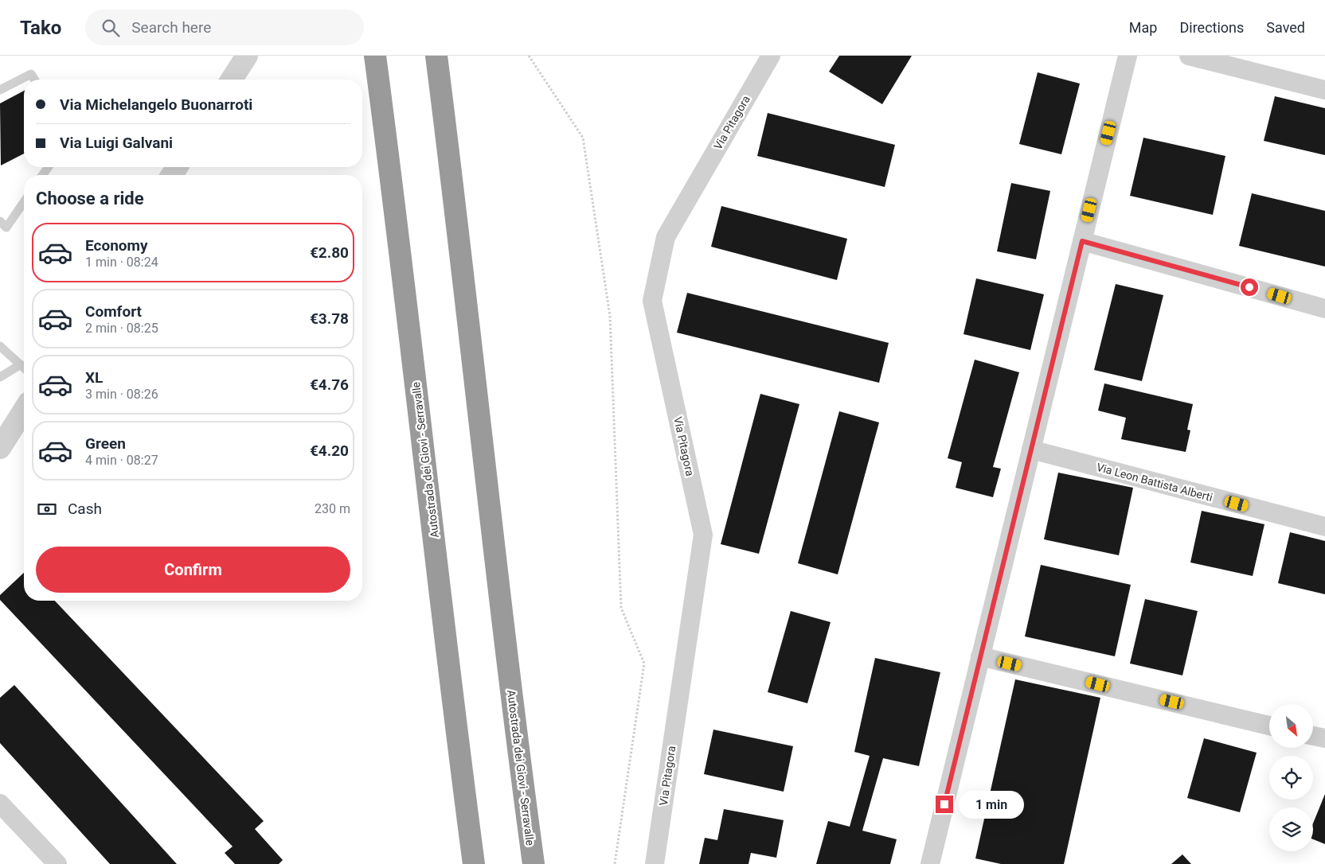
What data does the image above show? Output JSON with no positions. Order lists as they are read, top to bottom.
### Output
{
  "streets": {
    "highway": ["Autostrada dei Giovi - Serravalle"],
    "street": ["Via Pitagora", "Via Leon Battista Alberti"]
  },
  "north": "bottom right",
  "page": {
    "header": "Tako",
    "search": "Search here",
    "nav": ["Map", "Directions", "Saved"],
    "banner": ["Via Michelangelo Buonarroti", "Via Luigi Galvani"],
    "heading": "Choose a ride",
    "list": [
      {
        "name": "Economy",
        "note": "1 min · 08:24",
        "value": "€2.80"
      },
      {
        "name": "Comfort",
        "note": "2 min · 08:25",
        "value": "€3.78"
      },
      {
        "name": "XL",
        "note": "3 min · 08:26",
        "value": "€4.76"
      },
      {
        "name": "Green",
        "note": "4 min · 08:27",
        "value": "€4.20"
      }
    ],
    "pay": ["Cash", "230 m"],
    "buttons": "Confirm",
    "bubble": "1 min"
  }
}
